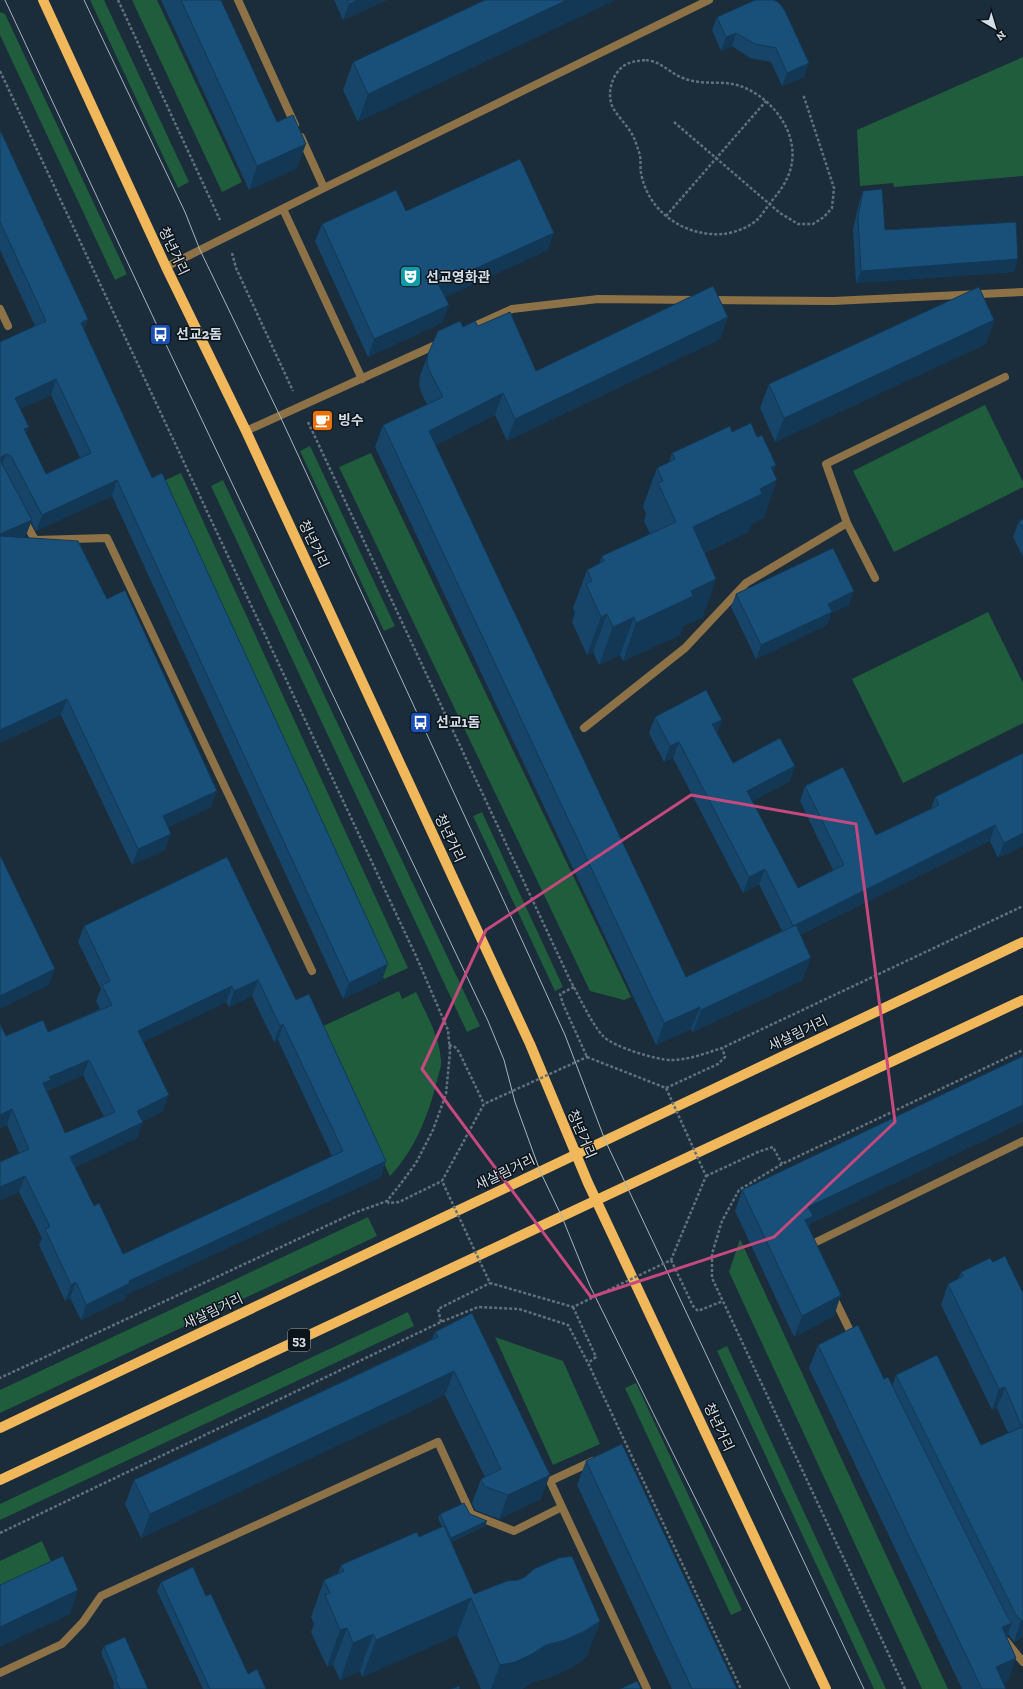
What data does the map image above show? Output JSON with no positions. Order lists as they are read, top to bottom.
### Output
{
  "streets": {
    "main road": ["청년거리", "새살림거리", "53"]
  },
  "crossings": [
    ["청년거리", "새살림거리"],
    ["청년거리", "53"]
  ],
  "places": {
    "theatre": ["선교영화관"],
    "bus stop": ["선교2돔", "선교1돔"],
    "cafe": ["빙수"]
  },
  "north": "bottom right"
}
